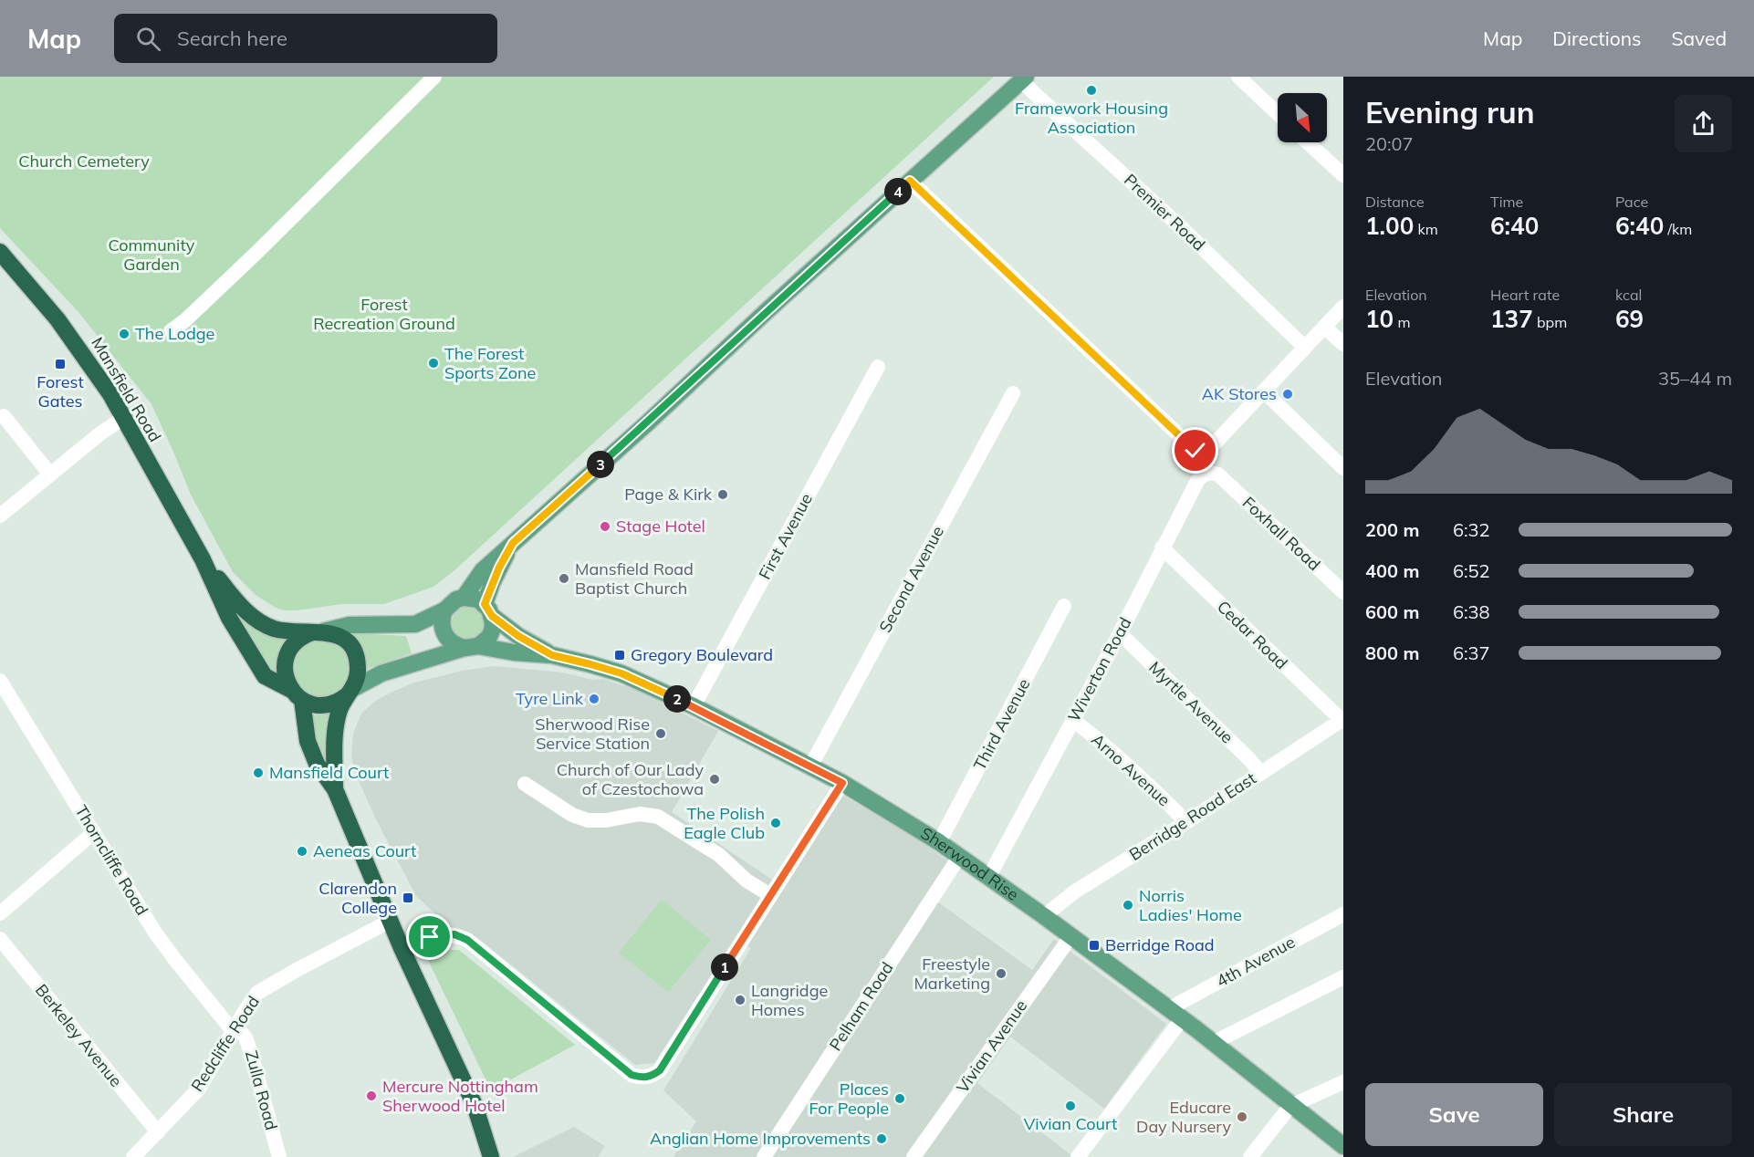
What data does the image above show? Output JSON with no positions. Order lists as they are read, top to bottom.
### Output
{
  "streets": {
    "highway": ["Mansfield Road"],
    "main road": ["Sherwood Rise"],
    "street": [
      "Premier Road",
      "Foxhall Road",
      "First Avenue",
      "Second Avenue",
      "Cedar Road",
      "Wiverton Road",
      "Myrtle Avenue",
      "Third Avenue",
      "Arno Avenue",
      "Berridge Road East",
      "Thorncliffe Road",
      "4th Avenue",
      "Pelham Road",
      "Berkeley Avenue",
      "Redcliffe Road",
      "Vivian Avenue",
      "Zulla Road"
    ]
  },
  "crossings": [
    ["Mansfield Road", "Redcliffe Road"],
    ["Foxhall Road", "Wiverton Road"],
    ["First Avenue", "Sherwood Rise"],
    ["Second Avenue", "Sherwood Rise"],
    ["Cedar Road", "Wiverton Road"],
    ["Cedar Road", "Berridge Road East"],
    ["Wiverton Road", "Myrtle Avenue"],
    ["Wiverton Road", "Arno Avenue"],
    ["Wiverton Road", "Sherwood Rise"],
    ["Myrtle Avenue", "Berridge Road East"],
    ["Third Avenue", "Sherwood Rise"],
    ["Arno Avenue", "Berridge Road East"],
    ["Berridge Road East", "Sherwood Rise"],
    ["Thorncliffe Road", "Redcliffe Road"],
    ["Thorncliffe Road", "Zulla Road"],
    ["Sherwood Rise", "4th Avenue"],
    ["Sherwood Rise", "Pelham Road"],
    ["Sherwood Rise", "Vivian Avenue"],
    ["Berkeley Avenue", "Redcliffe Road"],
    ["Redcliffe Road", "Zulla Road"]
  ],
  "parks": ["Church Cemetery", "Community Garden", "Forest Recreation Ground"],
  "places": {
    "other": [
      "Framework Housing Association",
      "The Lodge",
      "The Forest Sports Zone",
      "AK Stores",
      "Page & Kirk",
      "Stage Hotel",
      "Mansfield Road Baptist Church",
      "Tyre Link",
      "Sherwood Rise Service Station",
      "Mansfield Court",
      "Church of Our Lady of Czestochowa",
      "The Polish Eagle Club",
      "Aeneas Court",
      "Norris Ladies' Home",
      "Freestyle Marketing",
      "Langridge Homes",
      "Mercure Nottingham Sherwood Hotel",
      "Places For People",
      "Vivian Court",
      "Educare Day Nursery",
      "Anglian Home Improvements"
    ],
    "transit": [
      "Forest Gates",
      "Gregory Boulevard",
      "Clarendon College",
      "Berridge Road"
    ]
  },
  "north": "bottom right",
  "page": {
    "header": "Map",
    "search": "Search here",
    "nav": ["Map", "Directions", "Saved"],
    "heading": ["Evening run", "20:07"],
    "stats": [
      ["Distance", "1.00 km"],
      ["Time", "6:40"],
      ["Pace", "6:40 /km"],
      ["Elevation", "10 m"],
      ["Heart rate", "137 bpm"],
      ["kcal", "69"]
    ],
    "pins": [
      "4",
      "3",
      "2",
      "1"
    ],
    "chart": ["Elevation", "35–44 m"],
    "list": [
      {
        "name": "200 m",
        "note": "6:32"
      },
      {
        "name": "400 m",
        "note": "6:52"
      },
      {
        "name": "600 m",
        "note": "6:38"
      },
      {
        "name": "800 m",
        "note": "6:37"
      }
    ],
    "buttons": ["Save", "Share"]
  }
}
